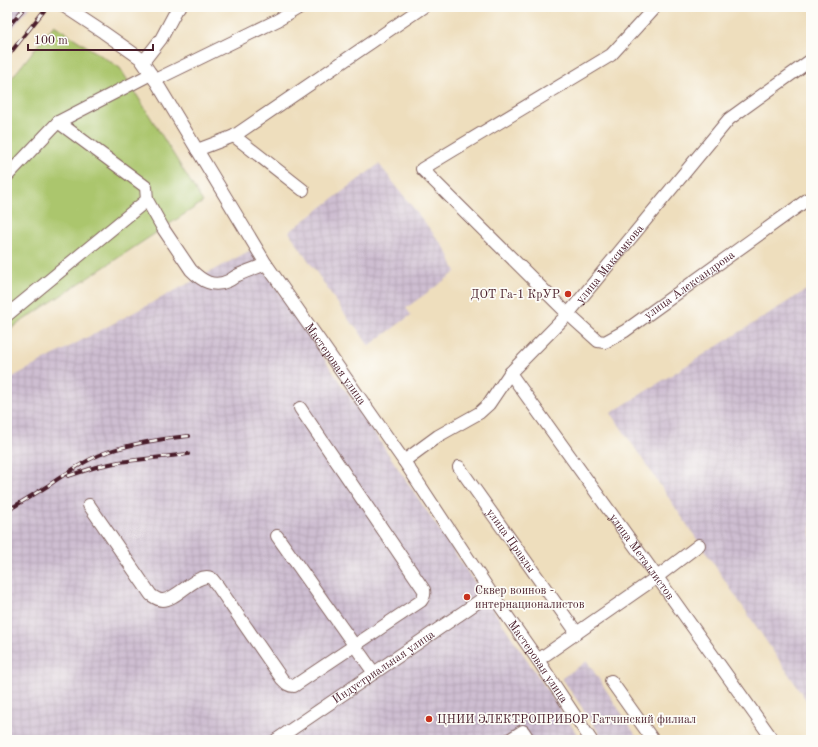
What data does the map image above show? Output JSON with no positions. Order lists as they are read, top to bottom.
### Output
{
  "streets": {
    "street": [
      "улица Максимкова",
      "улица Александрова",
      "Мастеровая улица",
      "улица Правды",
      "улица Металлистов",
      "Индустриальная улица"
    ]
  },
  "crossings": [
    ["улица Максимкова", "улица Александрова"],
    ["улица Максимкова", "Мастеровая улица"],
    ["улица Максимкова", "улица Металлистов"],
    ["Мастеровая улица", "Индустриальная улица"]
  ],
  "places": ["ДОТ Га-1 КрУР", "Сквер воинов - интернационалистов", "ЦНИИ ЭЛЕКТРОПРИБОР Гатчинский филиал"],
  "scale_bar": "100 m"
}
